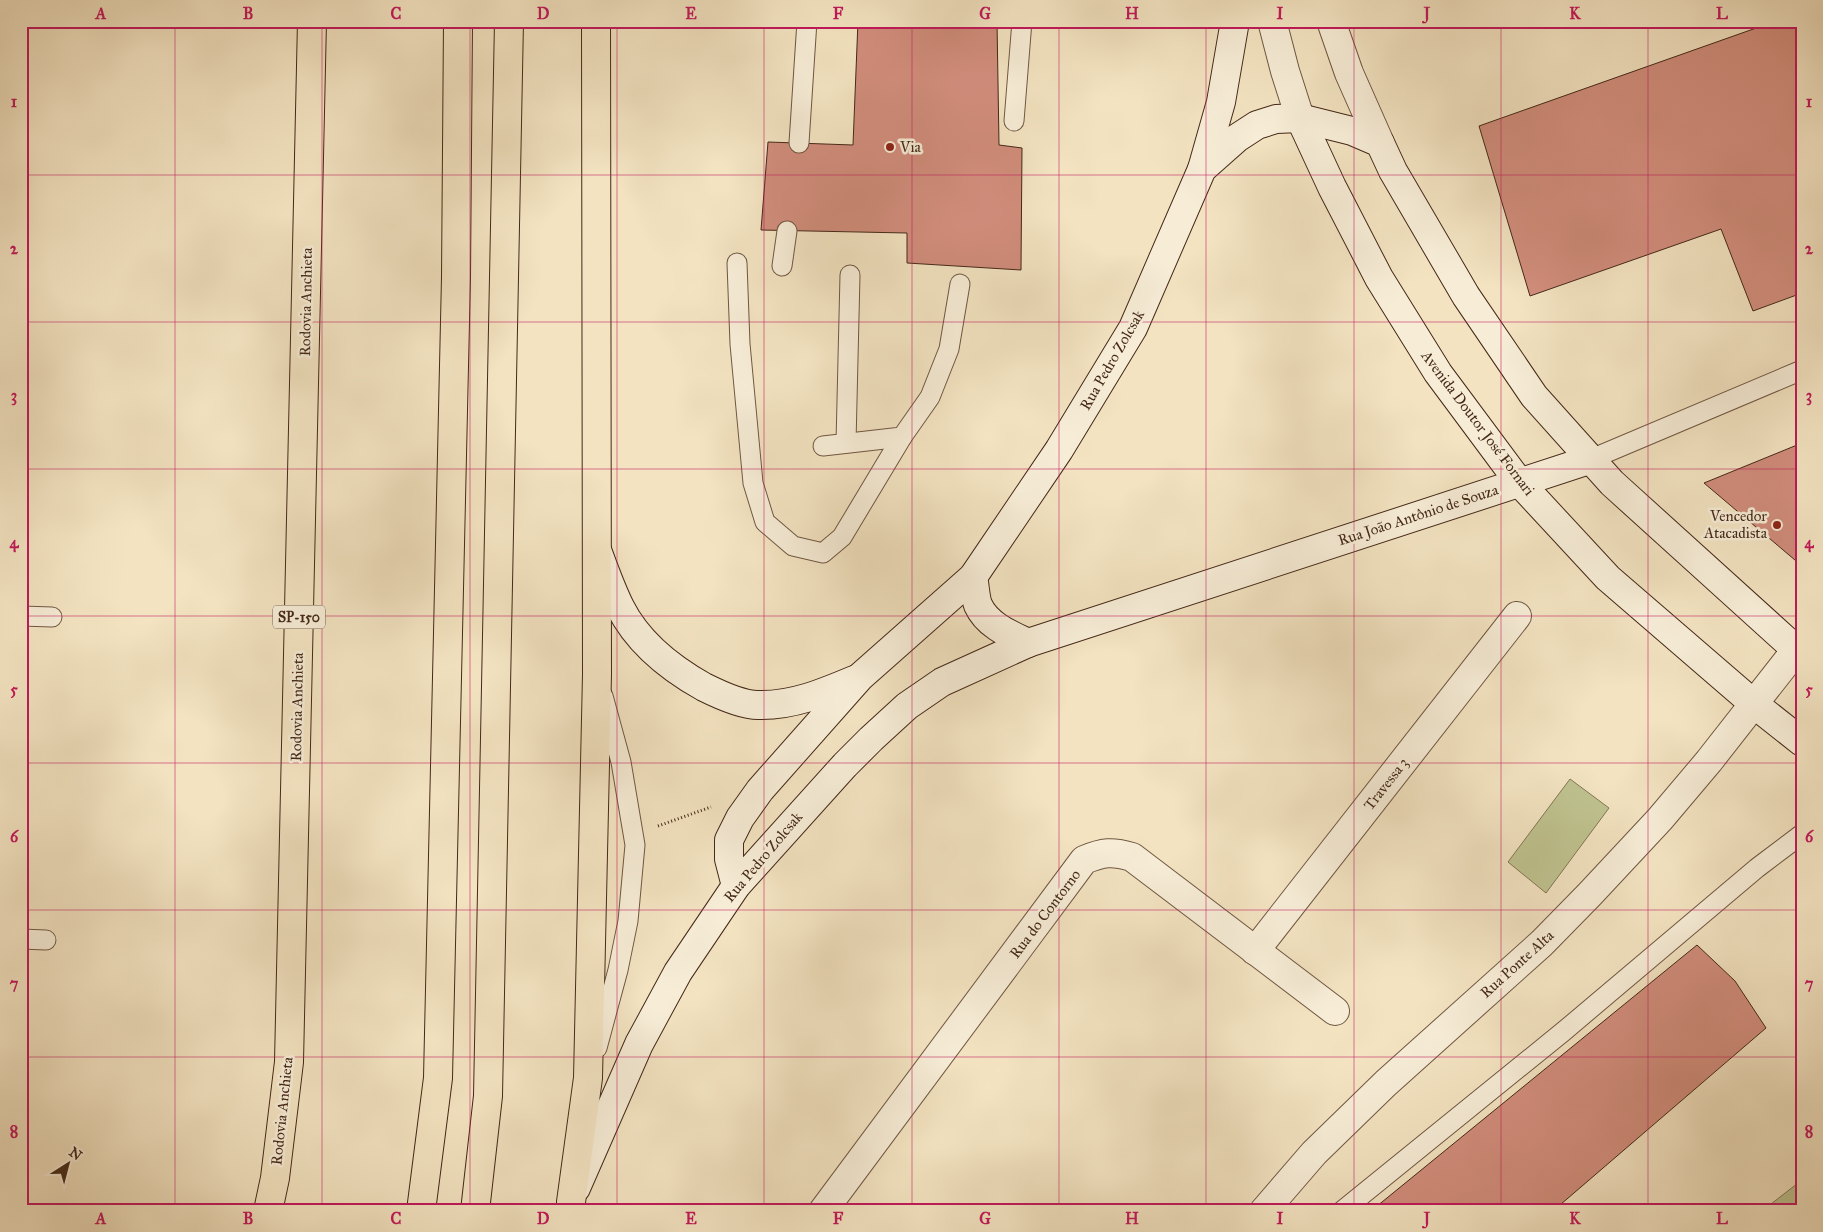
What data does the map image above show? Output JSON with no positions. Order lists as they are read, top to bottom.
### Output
{
  "streets": {
    "highway": ["Rodovia Anchieta", "SP-150"],
    "main road": [
      "Rua Pedro Zolcsak",
      "Avenida Doutor José Fornari",
      "Rua João Antônio de Souza",
      "Travessa 3",
      "Rua do Contorno",
      "Rua Ponte Alta"
    ]
  },
  "crossings": [
    ["Rua Pedro Zolcsak", "Avenida Doutor José Fornari"],
    ["Rua Pedro Zolcsak", "Rua João Antônio de Souza"],
    ["Avenida Doutor José Fornari", "Rua João Antônio de Souza"],
    ["Avenida Doutor José Fornari", "Rua Ponte Alta"],
    ["Travessa 3", "Rua do Contorno"]
  ],
  "places": ["Via", "Vencedor Atacadista"],
  "north": "top right",
  "grid": {
    "columns": [
      "A",
      "B",
      "C",
      "D",
      "E",
      "F",
      "G",
      "H",
      "I",
      "J",
      "K",
      "L"
    ],
    "rows": [
      "1",
      "2",
      "3",
      "4",
      "5",
      "6",
      "7",
      "8"
    ]
  }
}
